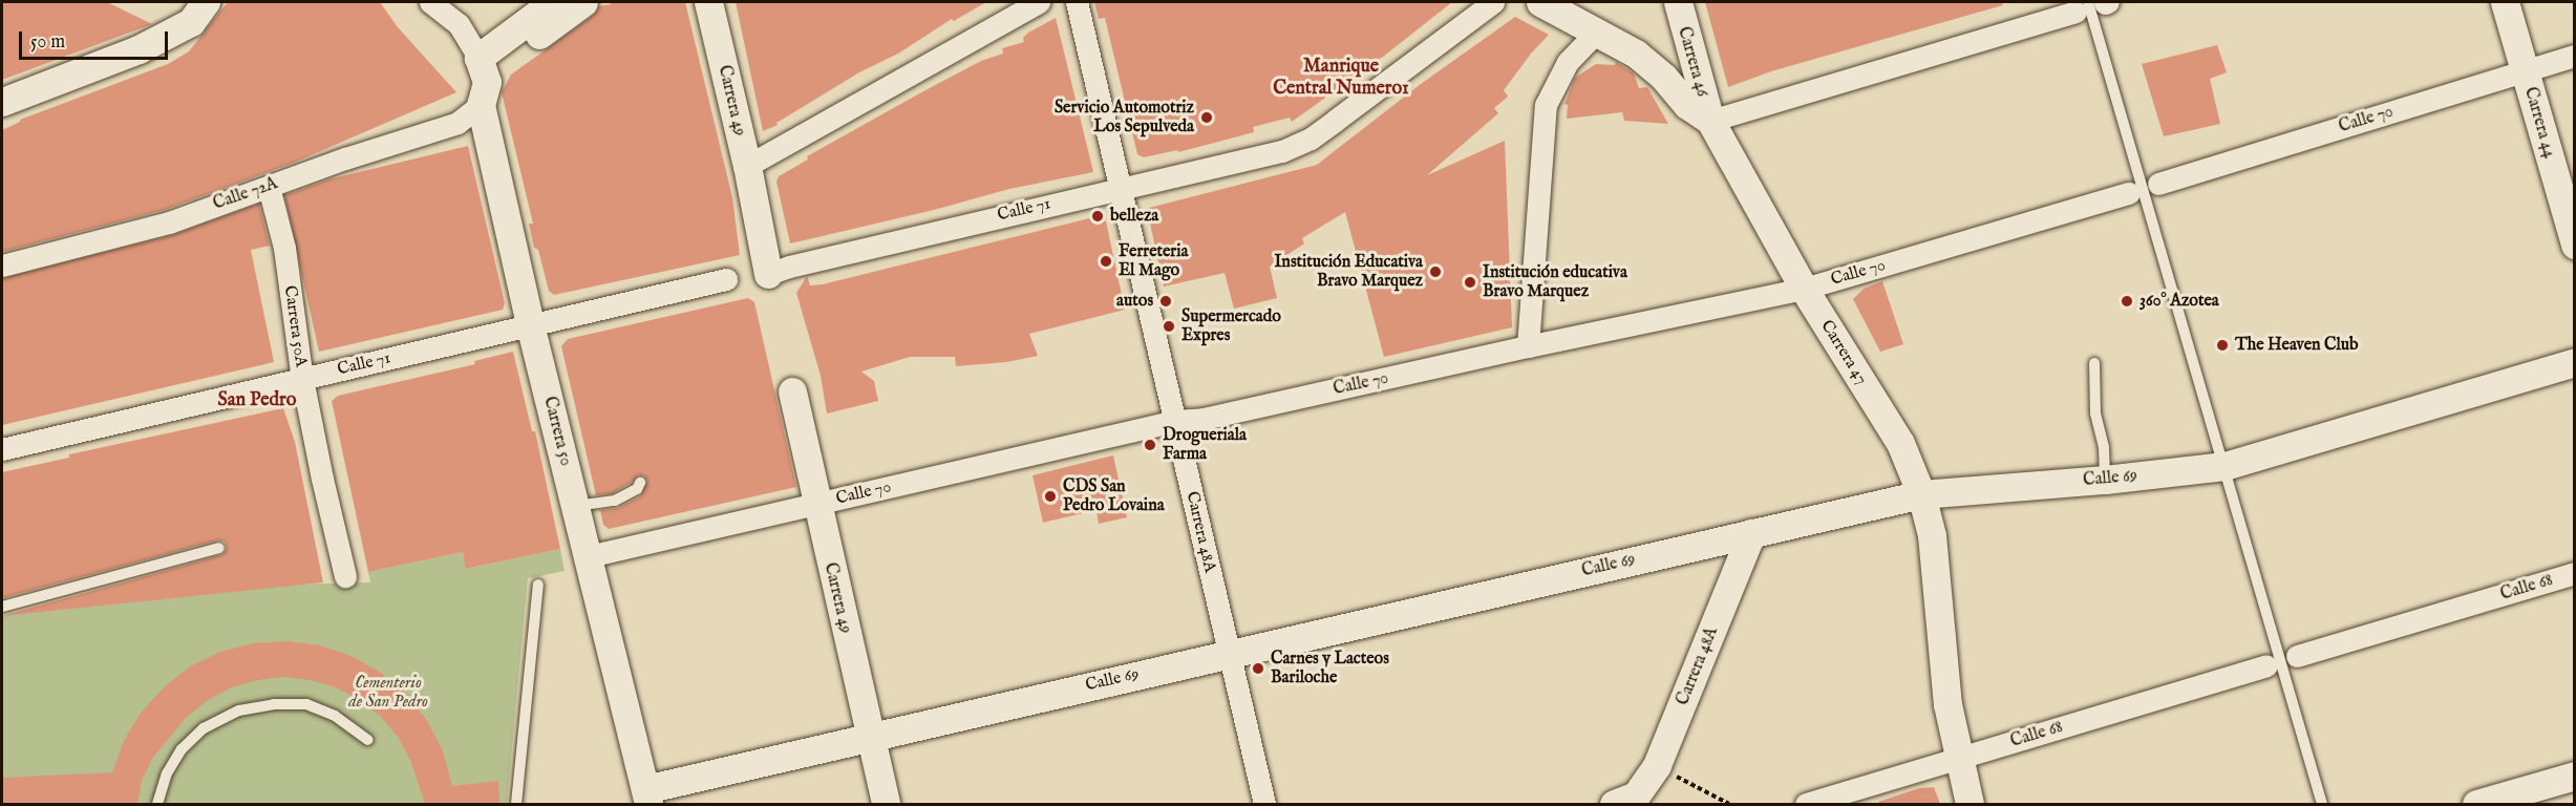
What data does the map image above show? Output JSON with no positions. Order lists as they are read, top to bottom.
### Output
{
  "streets": {
    "street": [
      "Carrera 46",
      "Carrera 49",
      "Calle 70",
      "Carrera 44",
      "Calle 72A",
      "Calle 71",
      "Carrera 50A",
      "Carrera 47",
      "Carrera 50",
      "Calle 69",
      "Carrera 48A",
      "Calle 68"
    ]
  },
  "crossings": [
    ["Carrera 46", "Carrera 47"],
    ["Carrera 49", "Calle 70"],
    ["Carrera 49", "Calle 71"],
    ["Carrera 49", "Calle 69"],
    ["Calle 70", "Carrera 44"],
    ["Calle 70", "Carrera 47"],
    ["Calle 70", "Carrera 50"],
    ["Calle 70", "Carrera 48A"],
    ["Calle 72A", "Carrera 50A"],
    ["Calle 72A", "Carrera 50"],
    ["Calle 71", "Carrera 50A"],
    ["Calle 71", "Carrera 50"],
    ["Calle 71", "Carrera 48A"],
    ["Carrera 47", "Calle 69"],
    ["Carrera 47", "Calle 68"],
    ["Carrera 50", "Calle 69"],
    ["Calle 69", "Carrera 48A"]
  ],
  "districts": ["Manrique Central Numero1", "San Pedro"],
  "parks": ["Cementerio de San Pedro"],
  "places": [
    "Servicio Automotriz Los Sepulveda",
    "belleza",
    "Ferreteria El Mago",
    "Institución Educativa Bravo Marquez",
    "Institución educativa Bravo Marquez",
    "autos",
    "360° Azotea",
    "Supermercado Expres",
    "The Heaven Club",
    "Drogueriala Farma",
    "CDS San Pedro Lovaina",
    "Carnes y Lacteos Bariloche"
  ],
  "scale_bar": "50 m"
}
